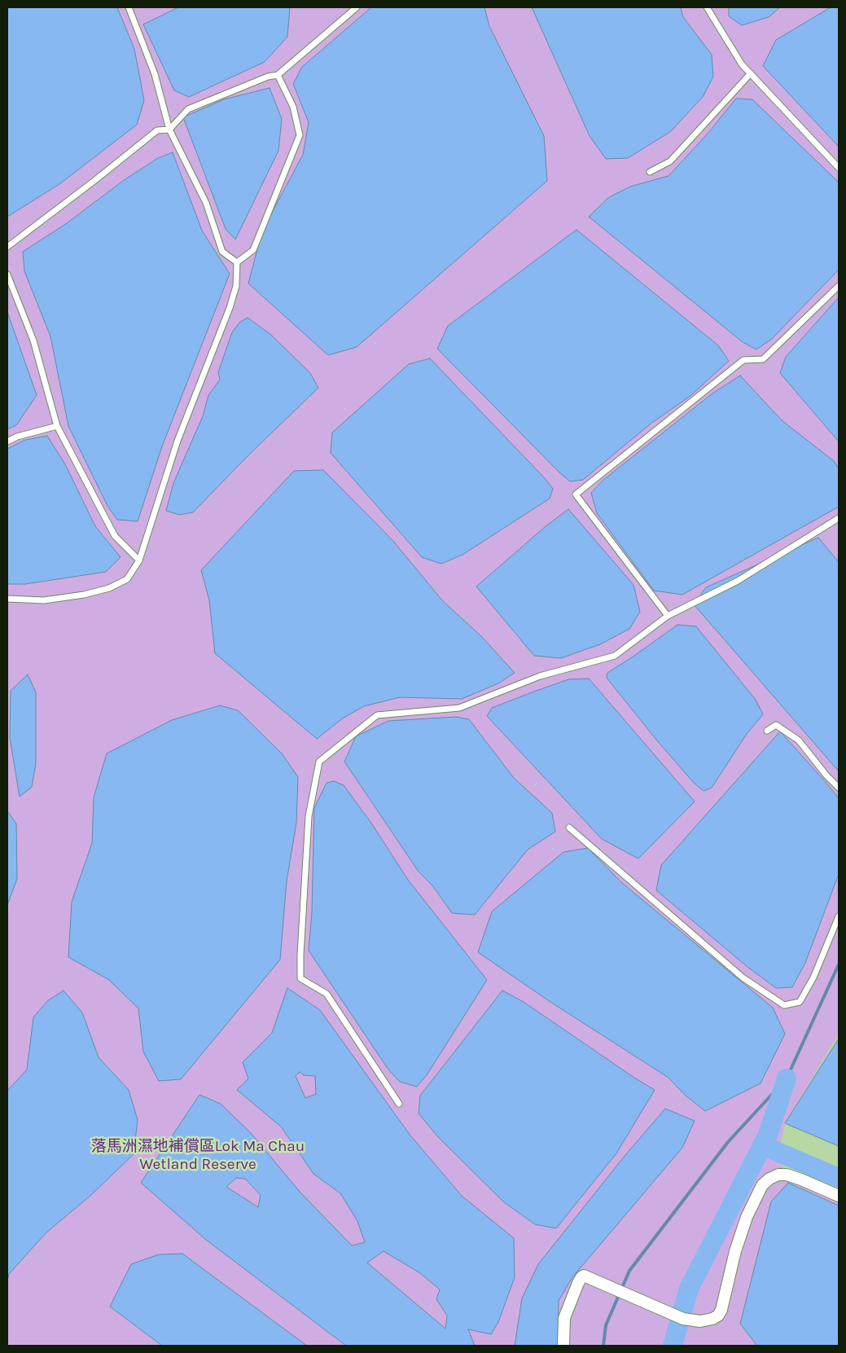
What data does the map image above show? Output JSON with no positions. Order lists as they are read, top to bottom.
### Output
{
  "parks": ["落馬洲濕地補償區Lok Ma Chau Wetland Reserve"]
}
